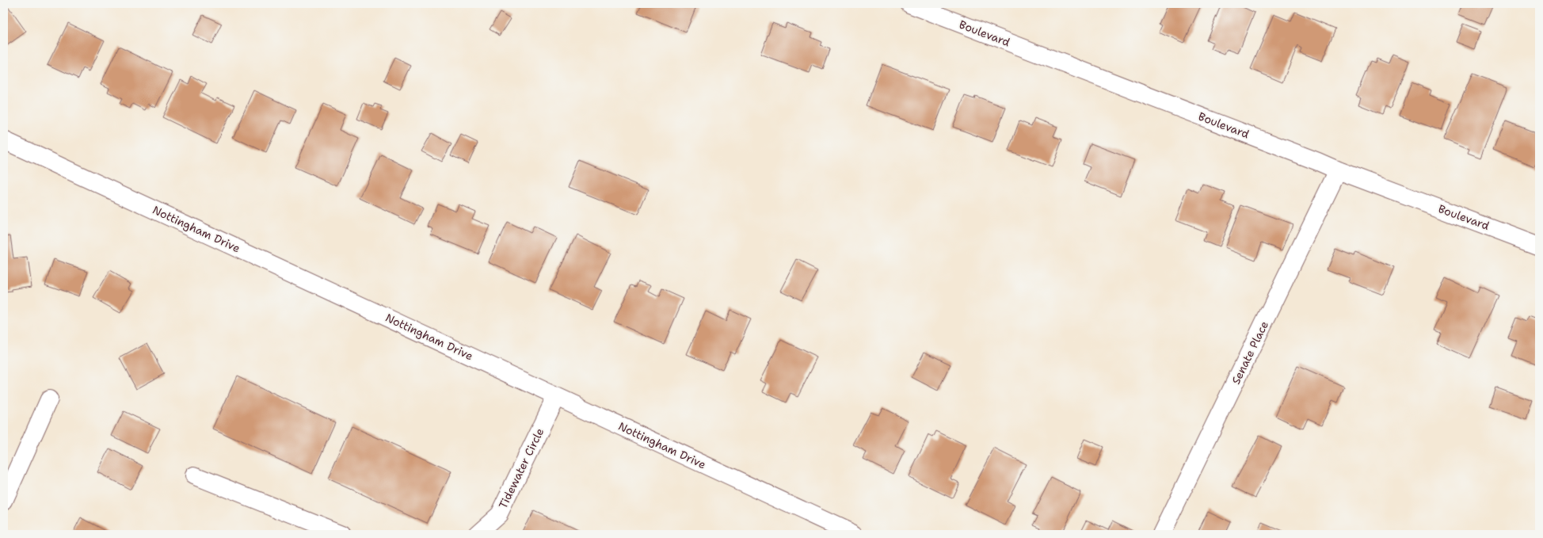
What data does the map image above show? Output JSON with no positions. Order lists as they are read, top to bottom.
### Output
{
  "streets": {
    "street": [
      "Boulevard",
      "Nottingham Drive",
      "Senate Place",
      "Tidewater Circle"
    ]
  },
  "crossings": [
    ["Boulevard", "Senate Place"],
    ["Nottingham Drive", "Tidewater Circle"]
  ]
}
